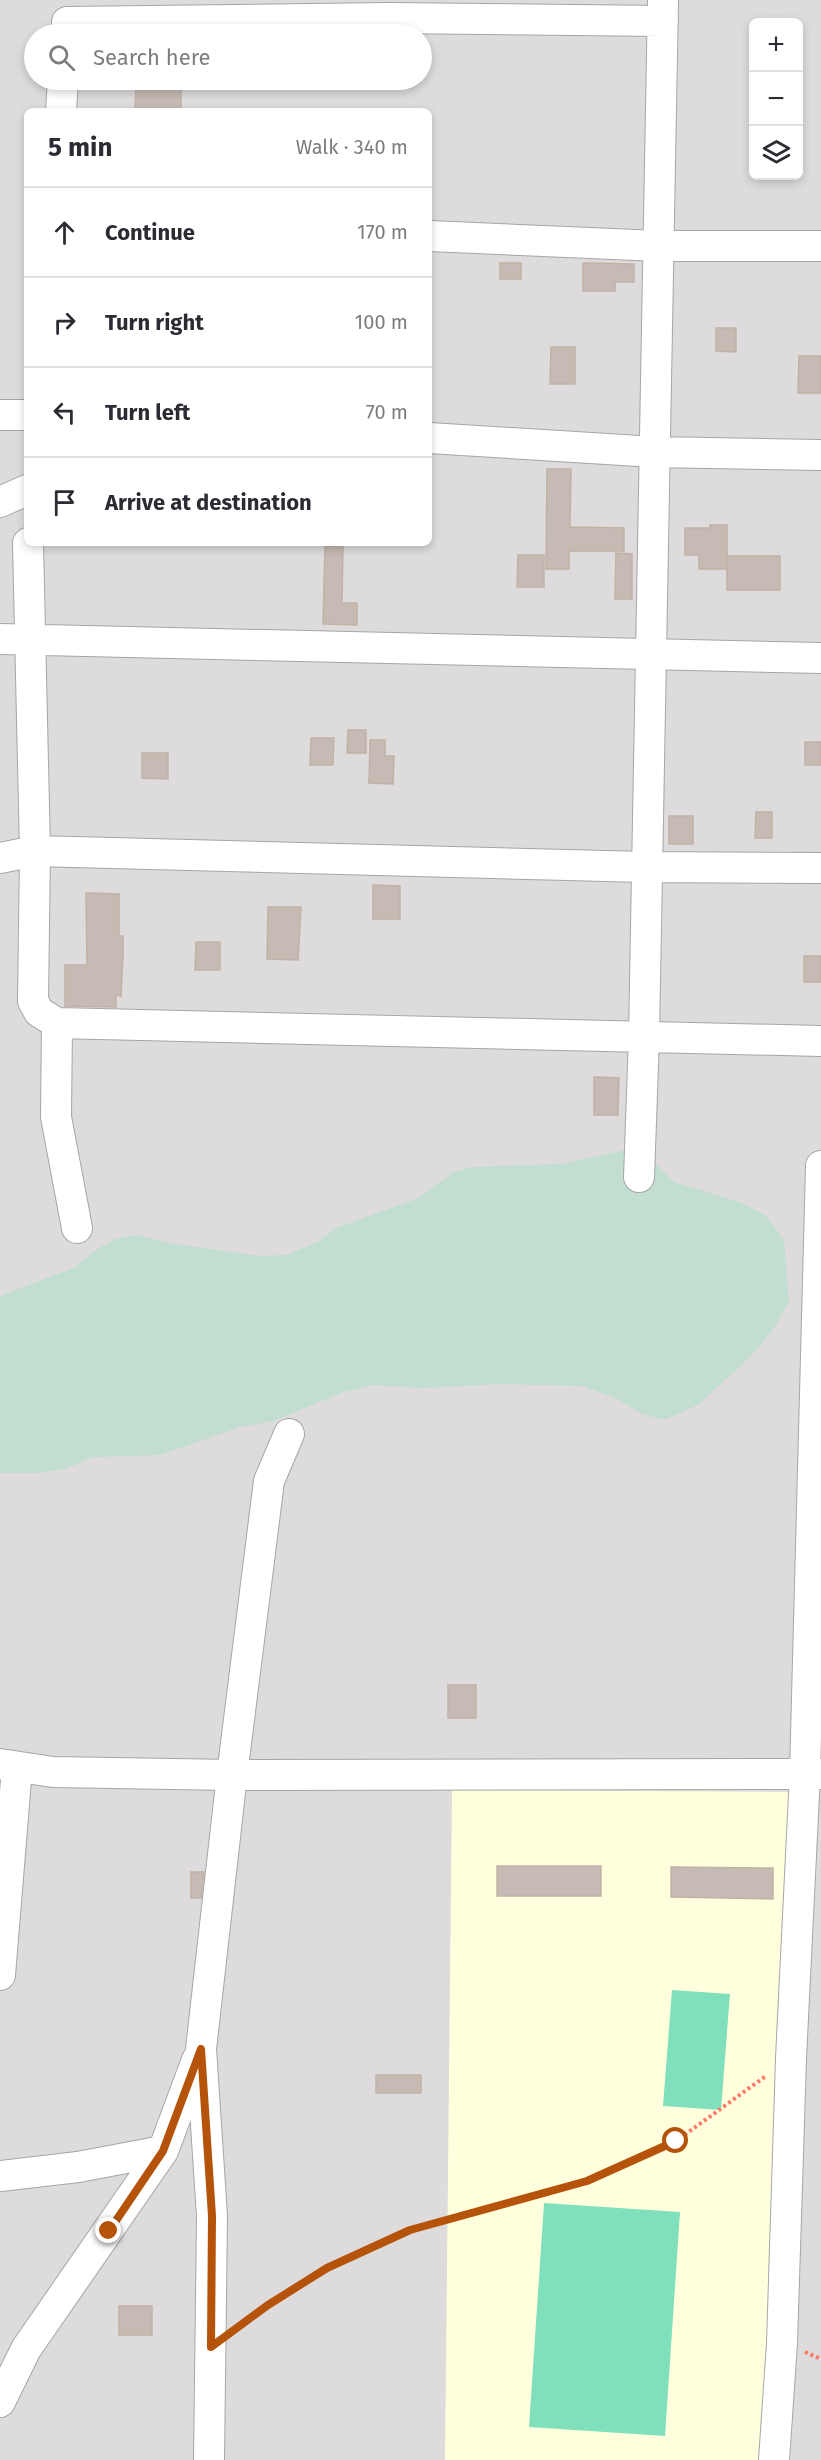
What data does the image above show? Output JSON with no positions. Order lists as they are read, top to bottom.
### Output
{
  "page": {
    "map_buttons": ["+", "−"],
    "search": "Search here",
    "heading": ["5 min", "Walk · 340 m"],
    "list": [
      ["Continue", "170 m"],
      ["Turn right", "100 m"],
      ["Turn left", "70 m"],
      "Arrive at destination"
    ]
  }
}
